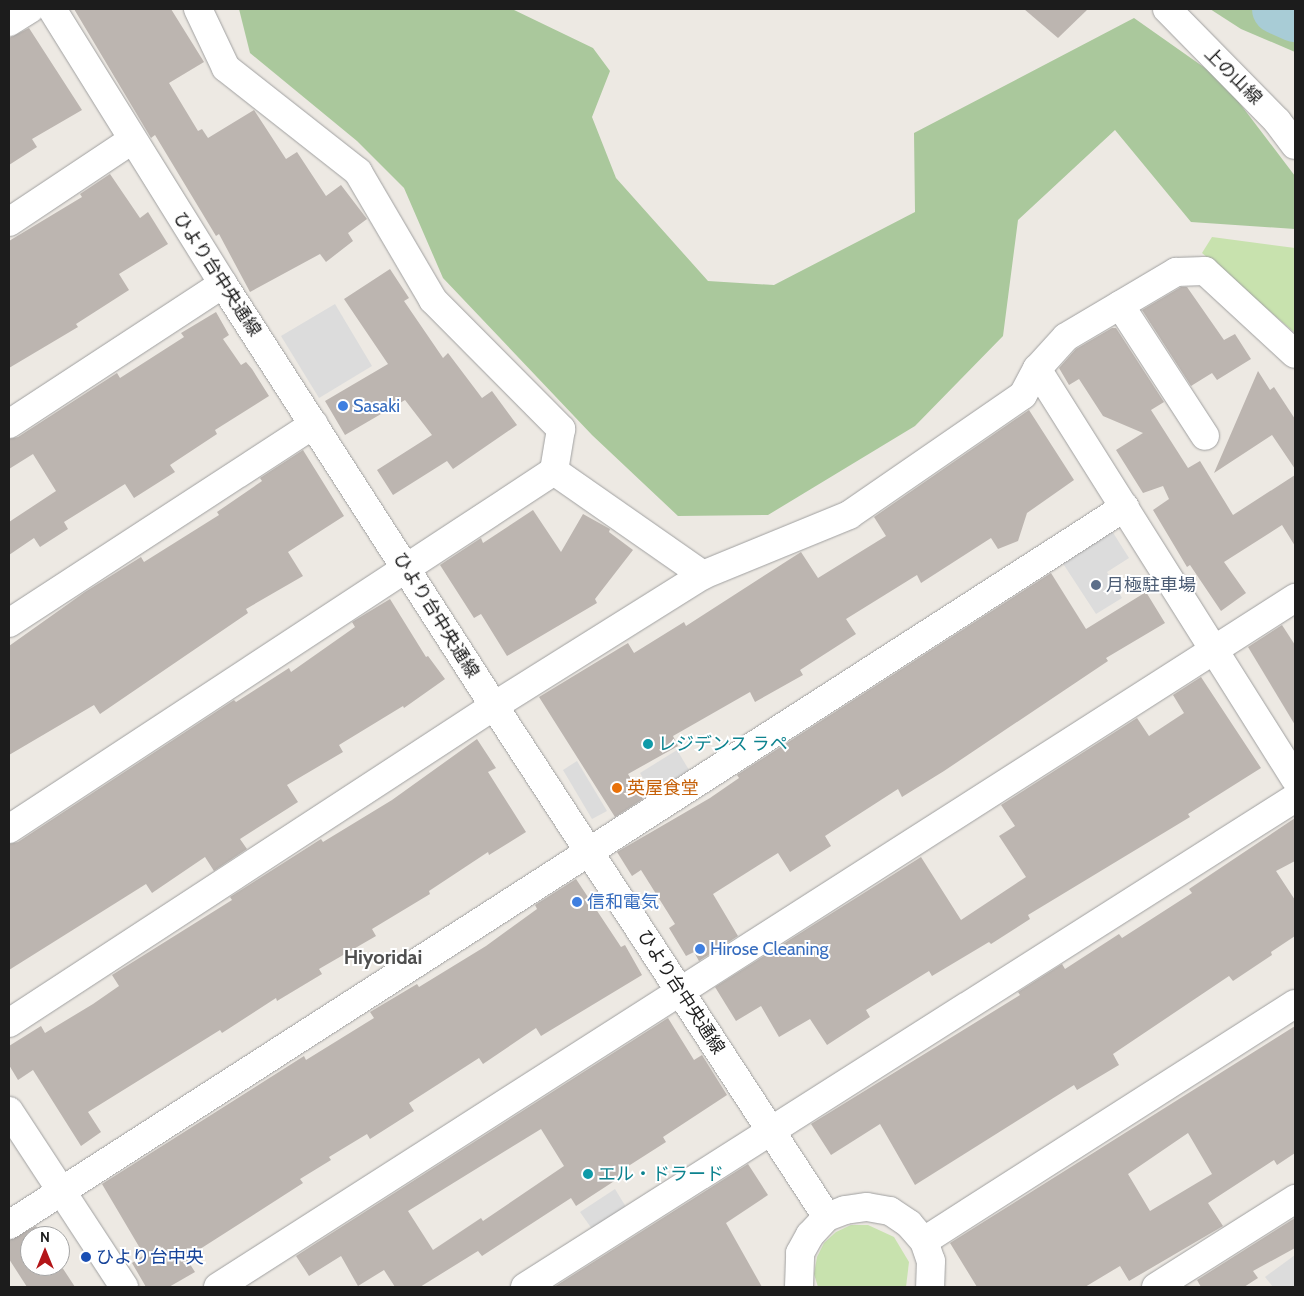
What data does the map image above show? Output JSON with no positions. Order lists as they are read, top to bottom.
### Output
{
  "streets": {
    "street": ["上の山線", "ひより台中央通線"]
  },
  "districts": ["Hiyoridai"],
  "places": [
    "Sasaki",
    "月極駐車場",
    "レジデンス ラペ",
    "英屋食堂",
    "信和電気",
    "Hirose Cleaning",
    "エル・ドラード",
    "ひより台中央"
  ],
  "north": "top"
}
